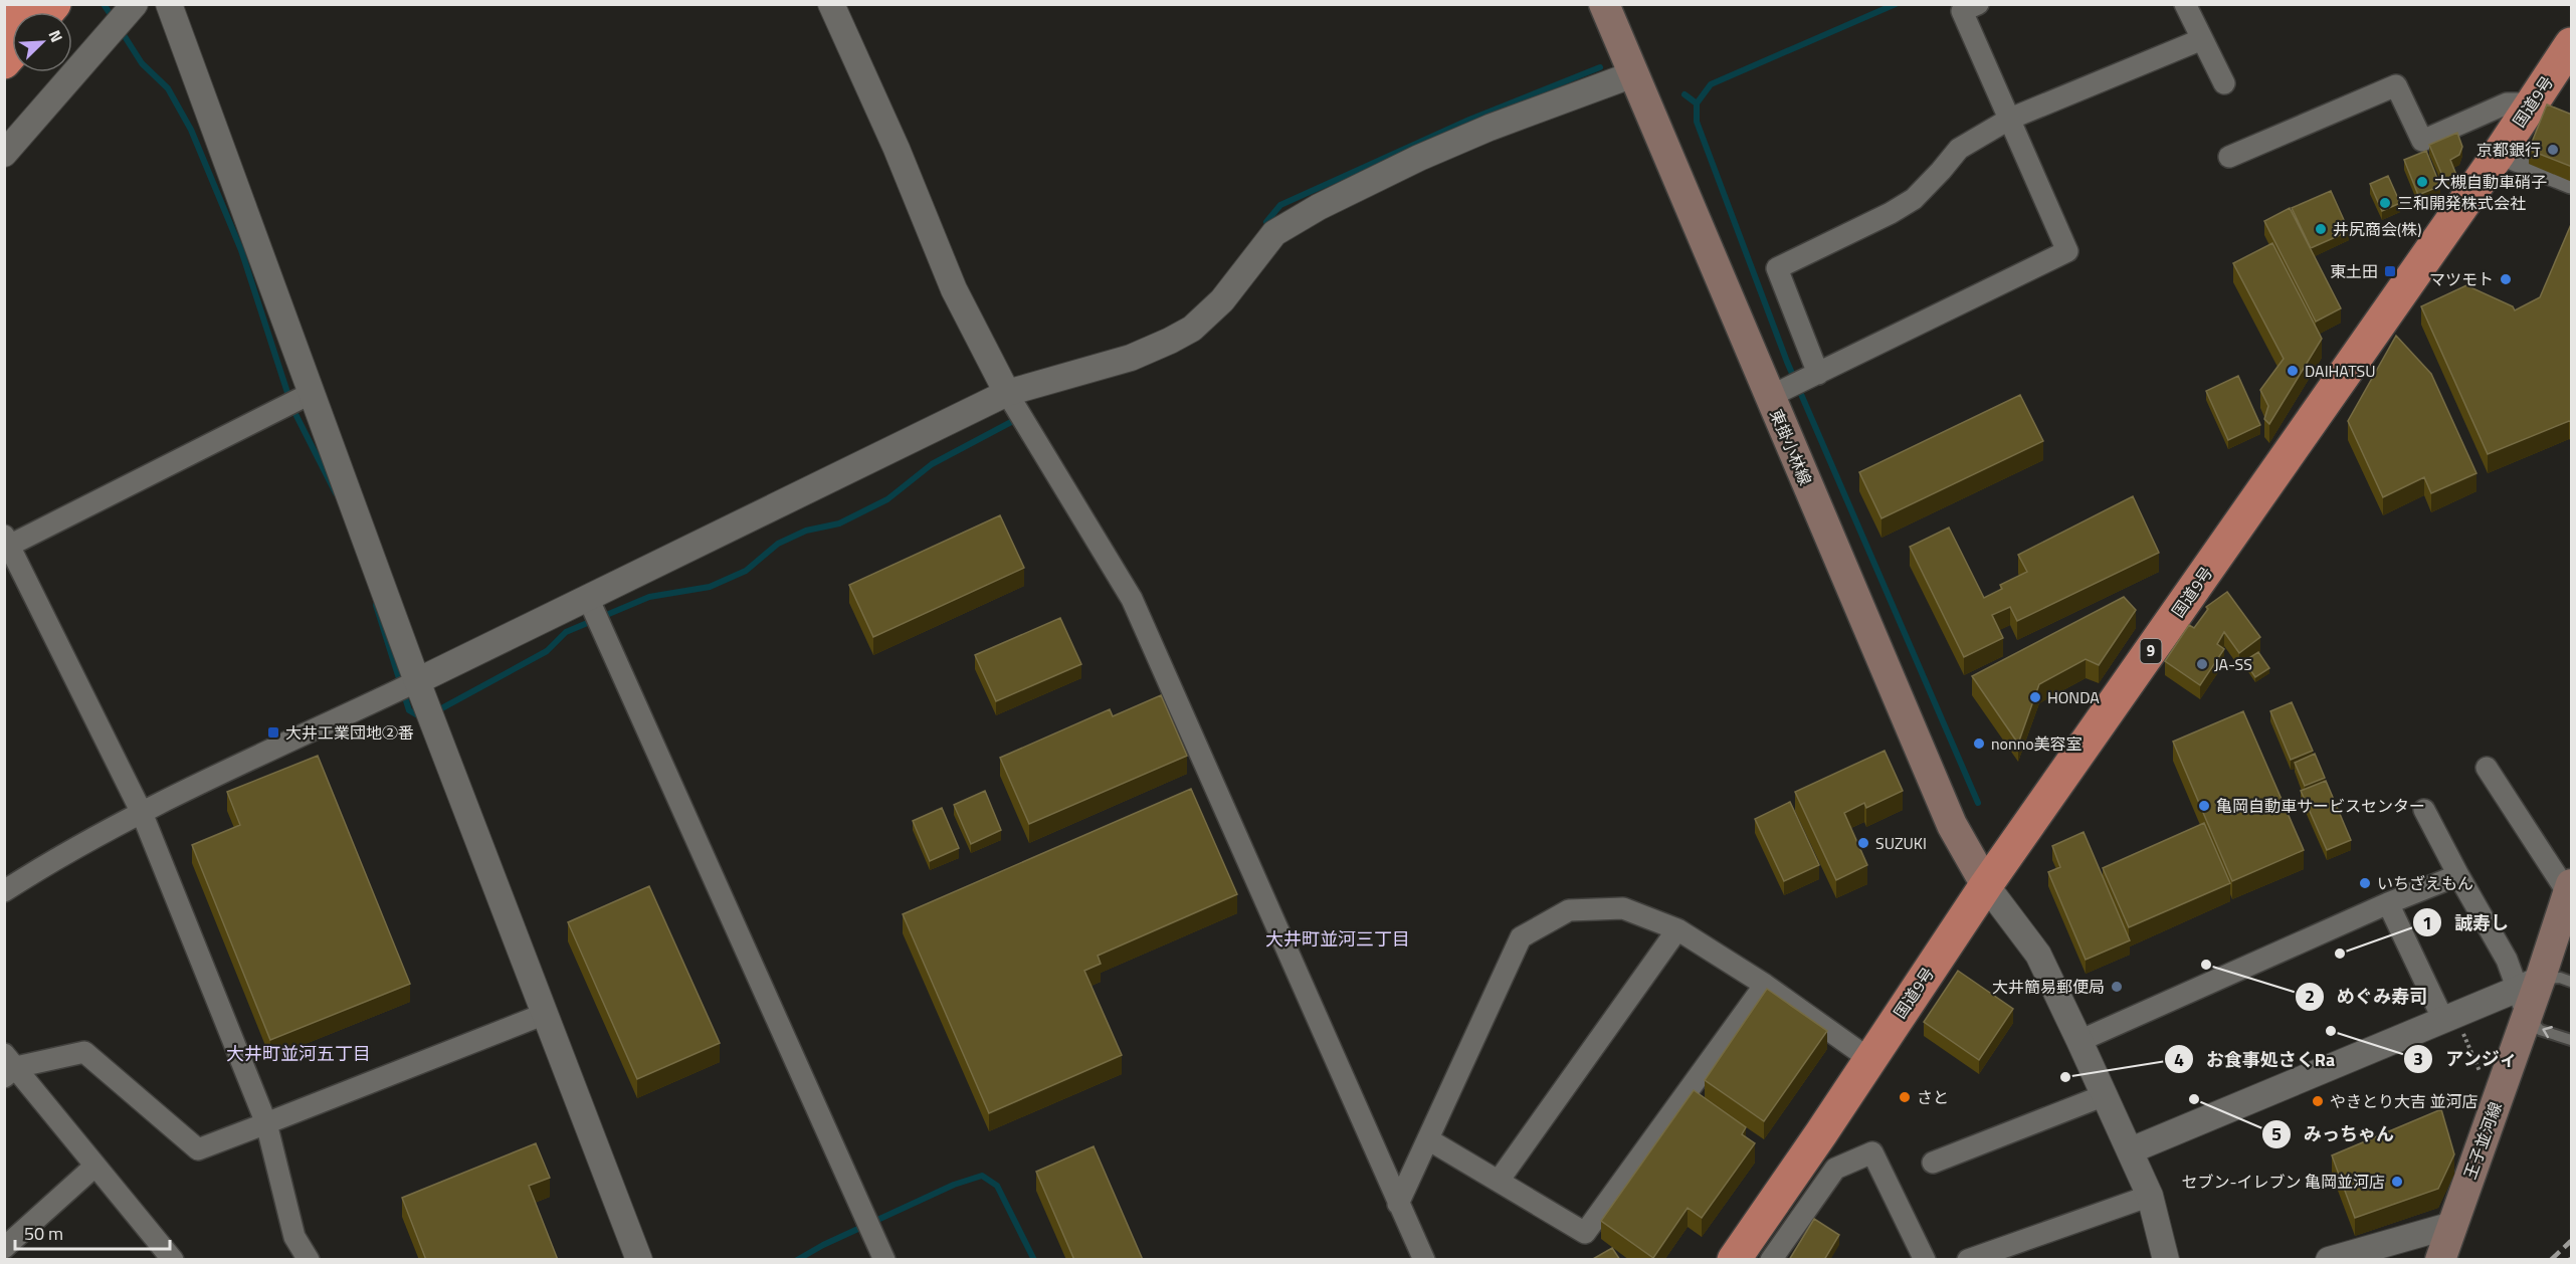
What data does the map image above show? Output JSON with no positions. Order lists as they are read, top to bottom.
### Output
{
  "streets": {
    "highway": ["国道9号", "9"],
    "main road": ["東掛小林線", "王子並河線"]
  },
  "crossings": [
    ["国道9号", "東掛小林線"]
  ],
  "districts": ["大井町並河三丁目", "大井町並河五丁目"],
  "places": {
    "other": [
      "京都銀行",
      "大槻自動車硝子",
      "三和開発株式会社",
      "井尻商会(株)",
      "マツモト",
      "DAIHATSU",
      "JA-SS",
      "HONDA",
      "nonno美容室",
      "亀岡自動車サービスセンター",
      "SUZUKI",
      "いちざえもん",
      "誠寿し",
      "めぐみ寿司",
      "大井簡易郵便局",
      "アンジィ",
      "お食事処さくRa",
      "さと",
      "みっちゃん",
      "やきとり大吉 並河店",
      "セブン-イレブン 亀岡並河店"
    ],
    "transit": ["東土田", "大井工業団地②番"]
  },
  "scale_bar": "50 m",
  "north": "top right"
}
